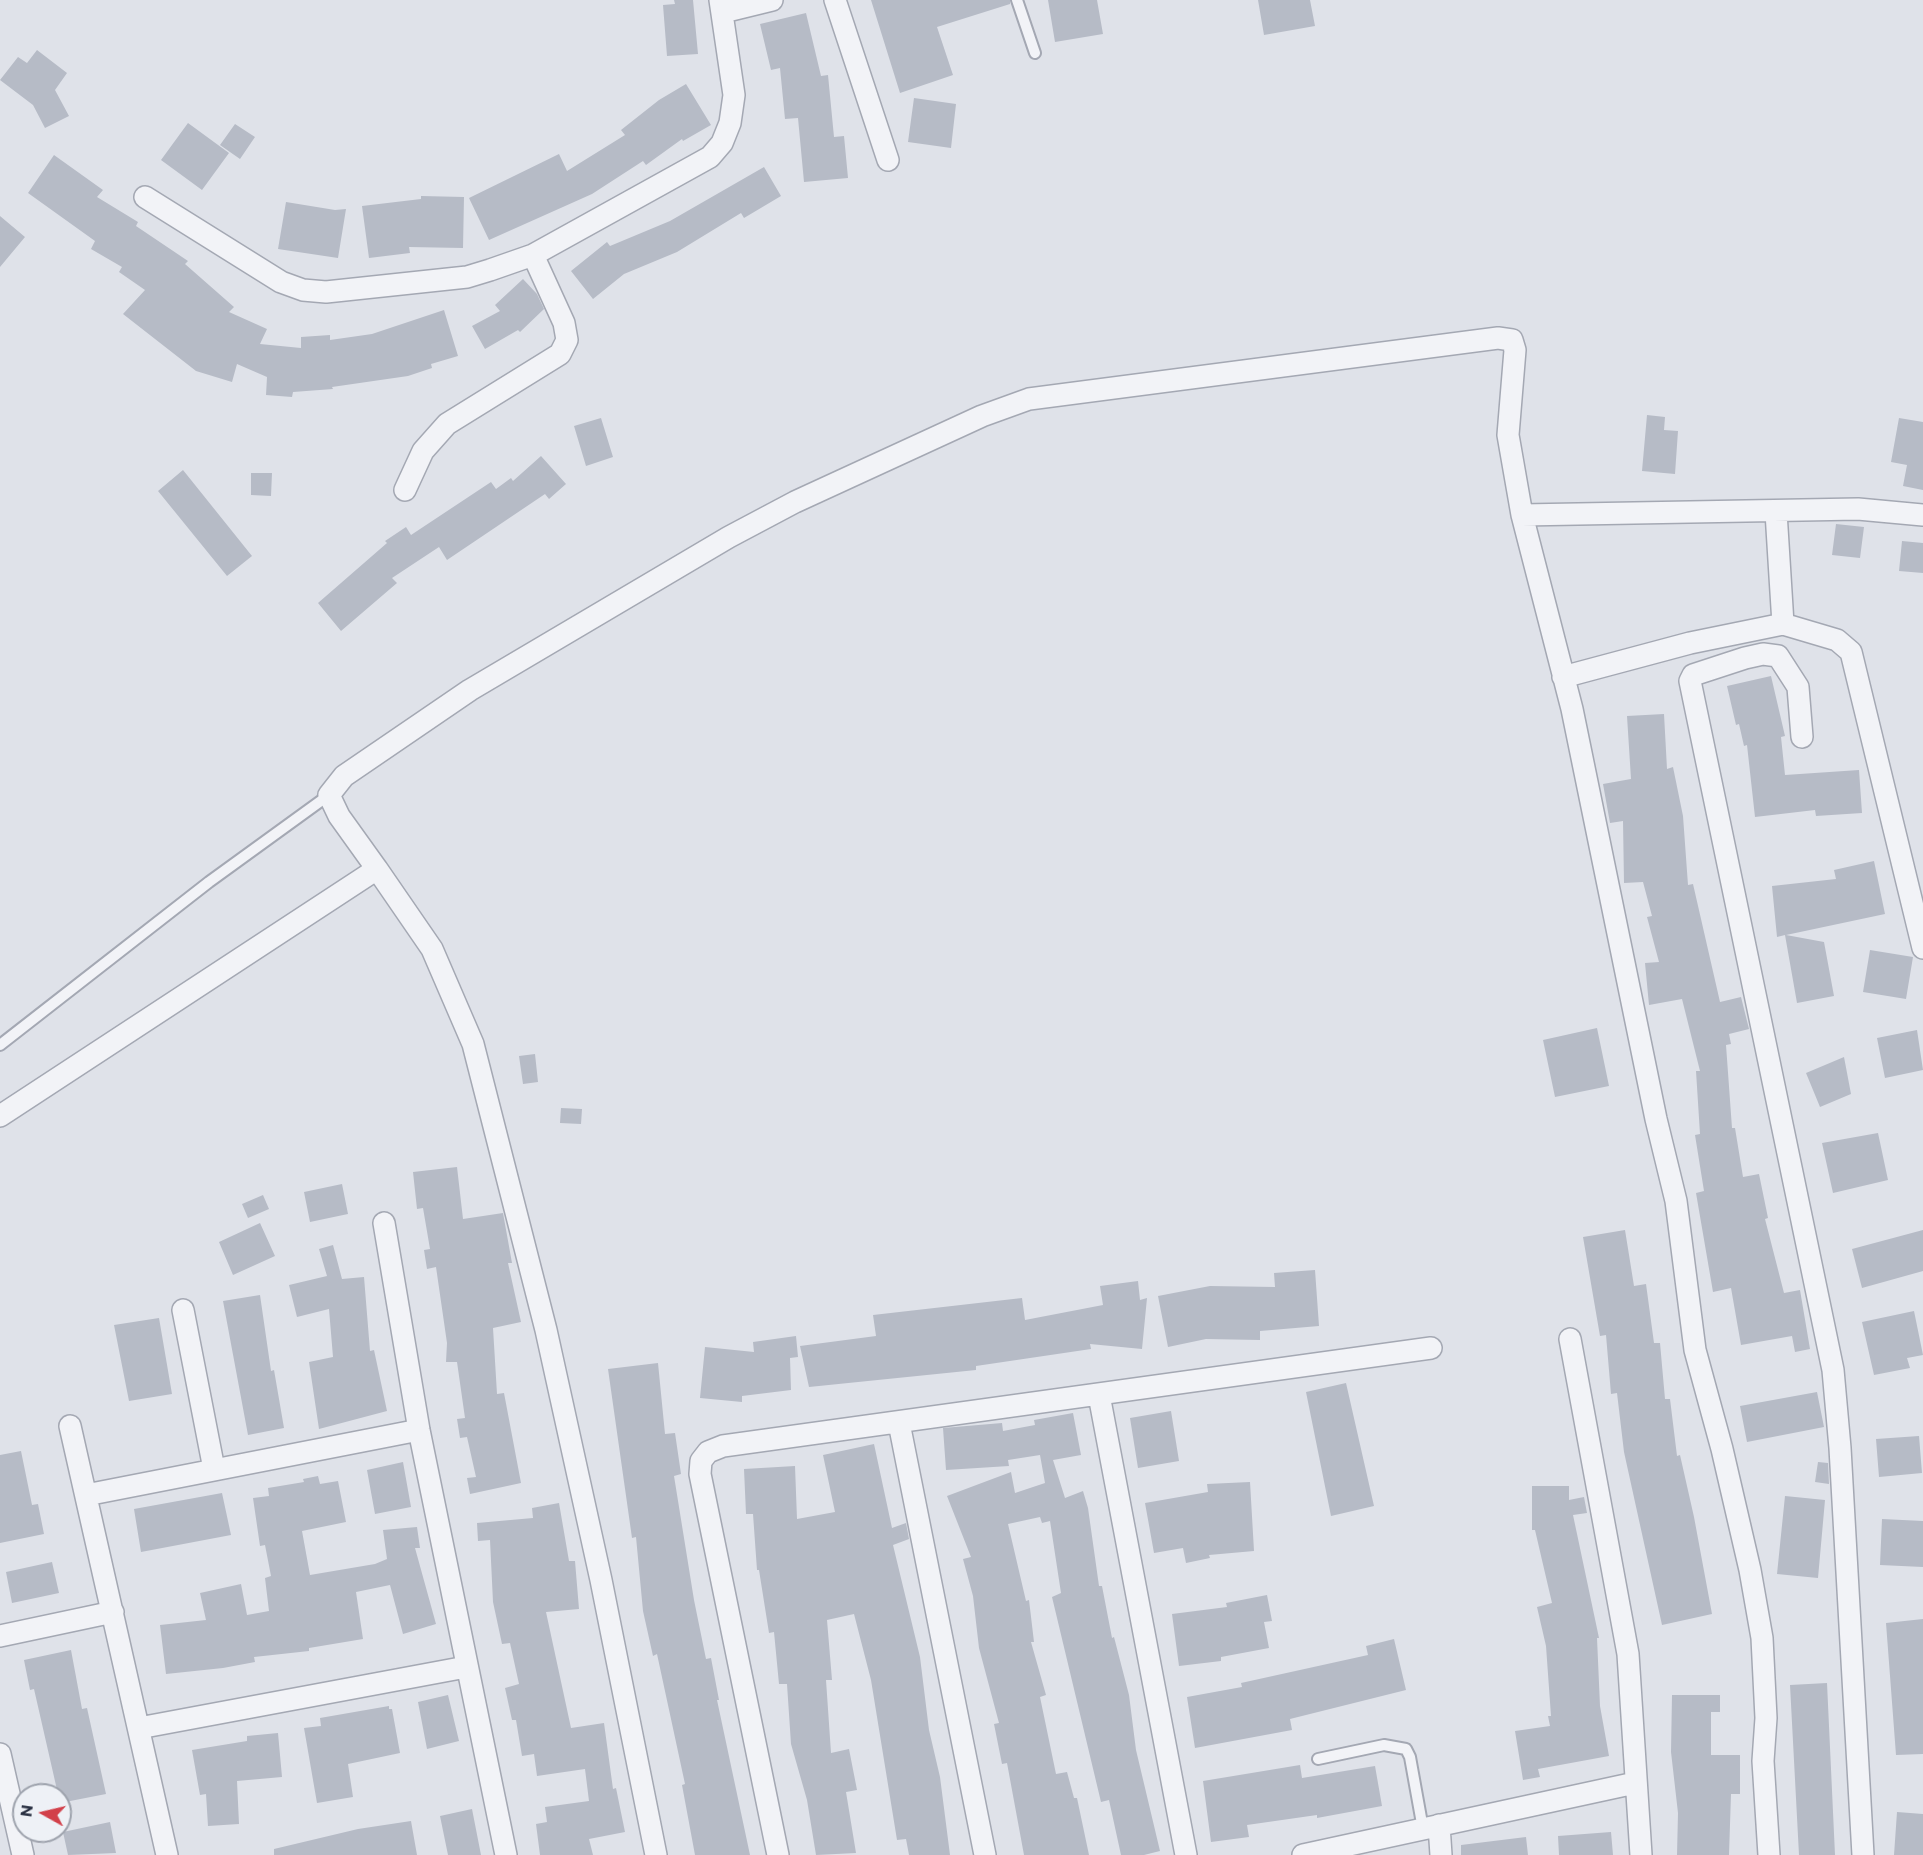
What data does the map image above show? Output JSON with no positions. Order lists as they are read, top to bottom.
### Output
{
  "north": "left"
}
